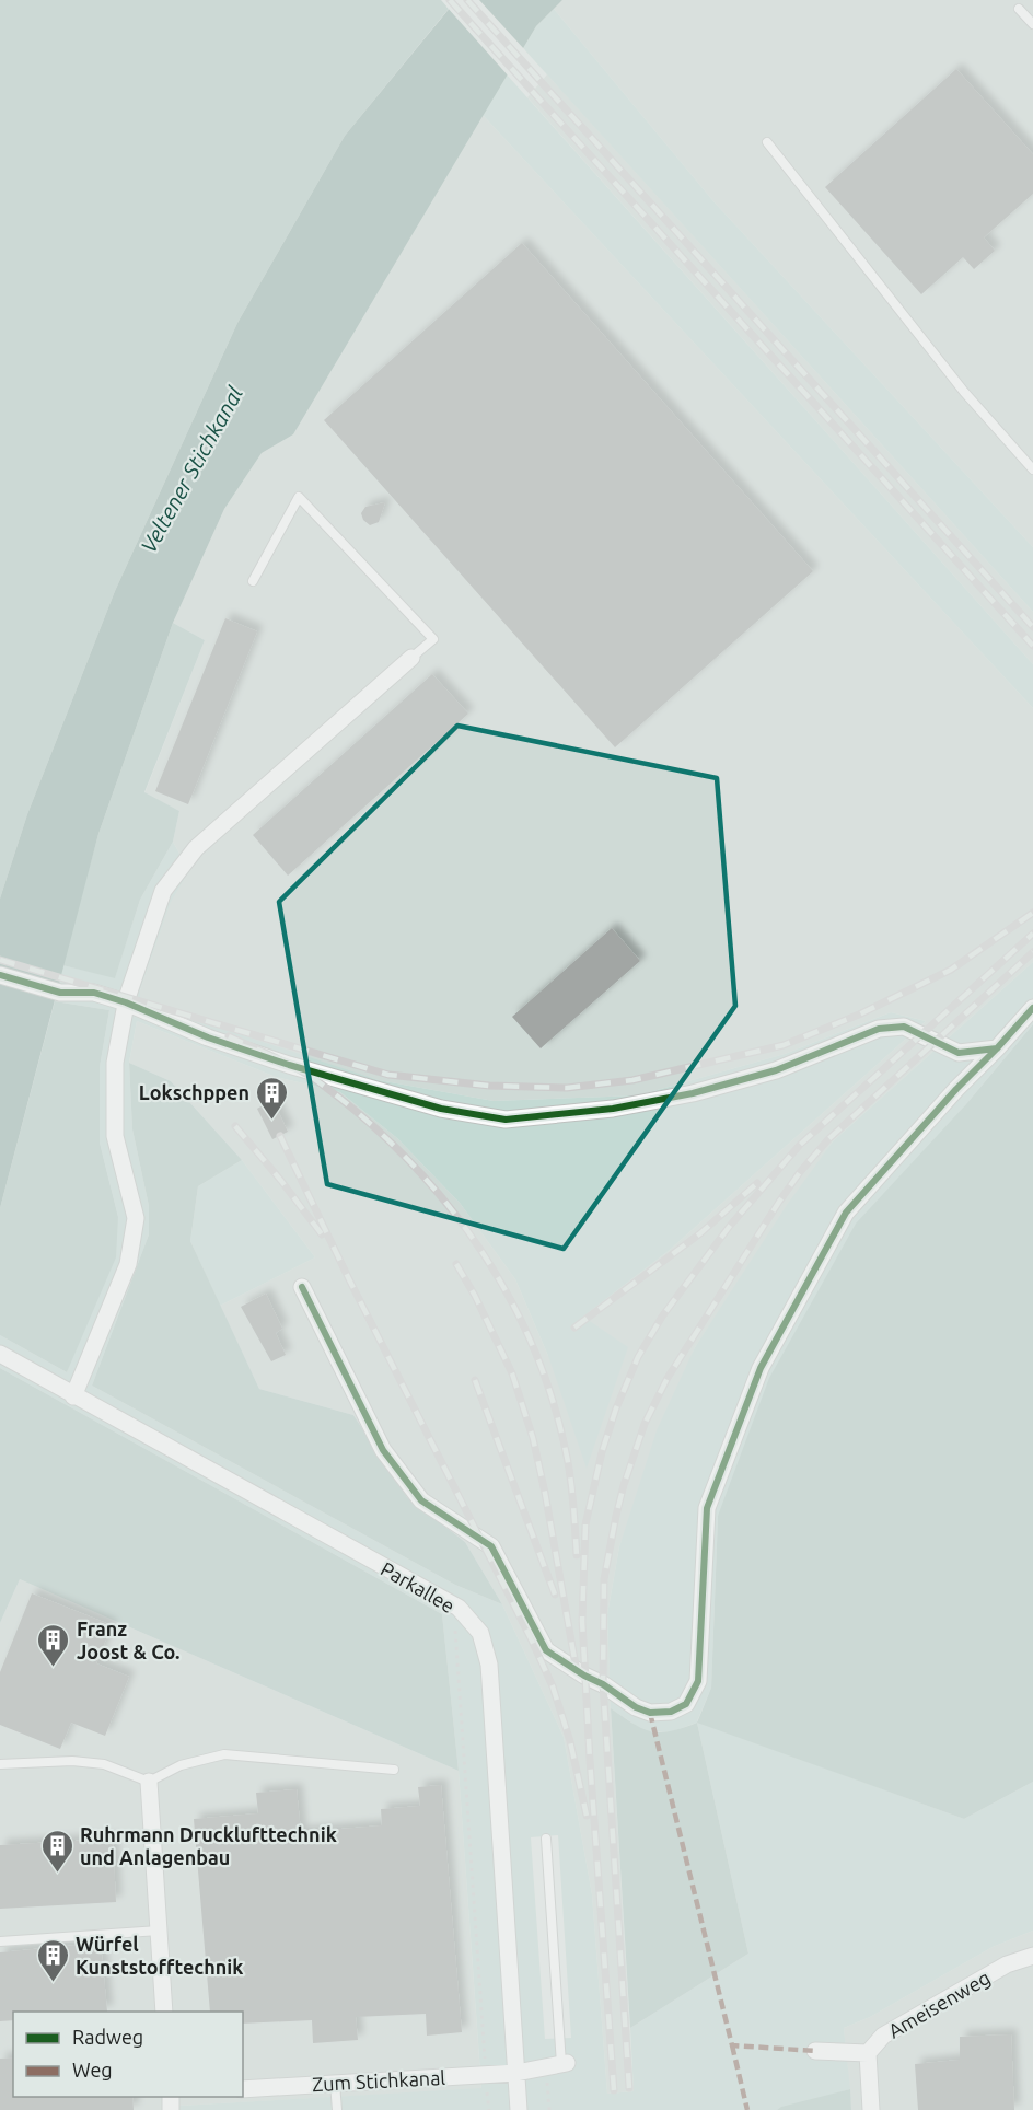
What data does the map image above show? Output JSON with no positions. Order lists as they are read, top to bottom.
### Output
{
  "streets": {
    "street": ["Parkallee", "Ameisenweg", "Zum Stichkanal"]
  },
  "crossings": [
    ["Parkallee", "Zum Stichkanal"]
  ],
  "water": ["Veltener Stichkanal"],
  "places": {
    "building": [
      "Lokschppen",
      "Franz Joost & Co.",
      "Ruhrmann Drucklufttechnik und Anlagenbau",
      "Würfel Kunststofftechnik"
    ]
  },
  "legend": ["Radweg", "Weg"]
}
